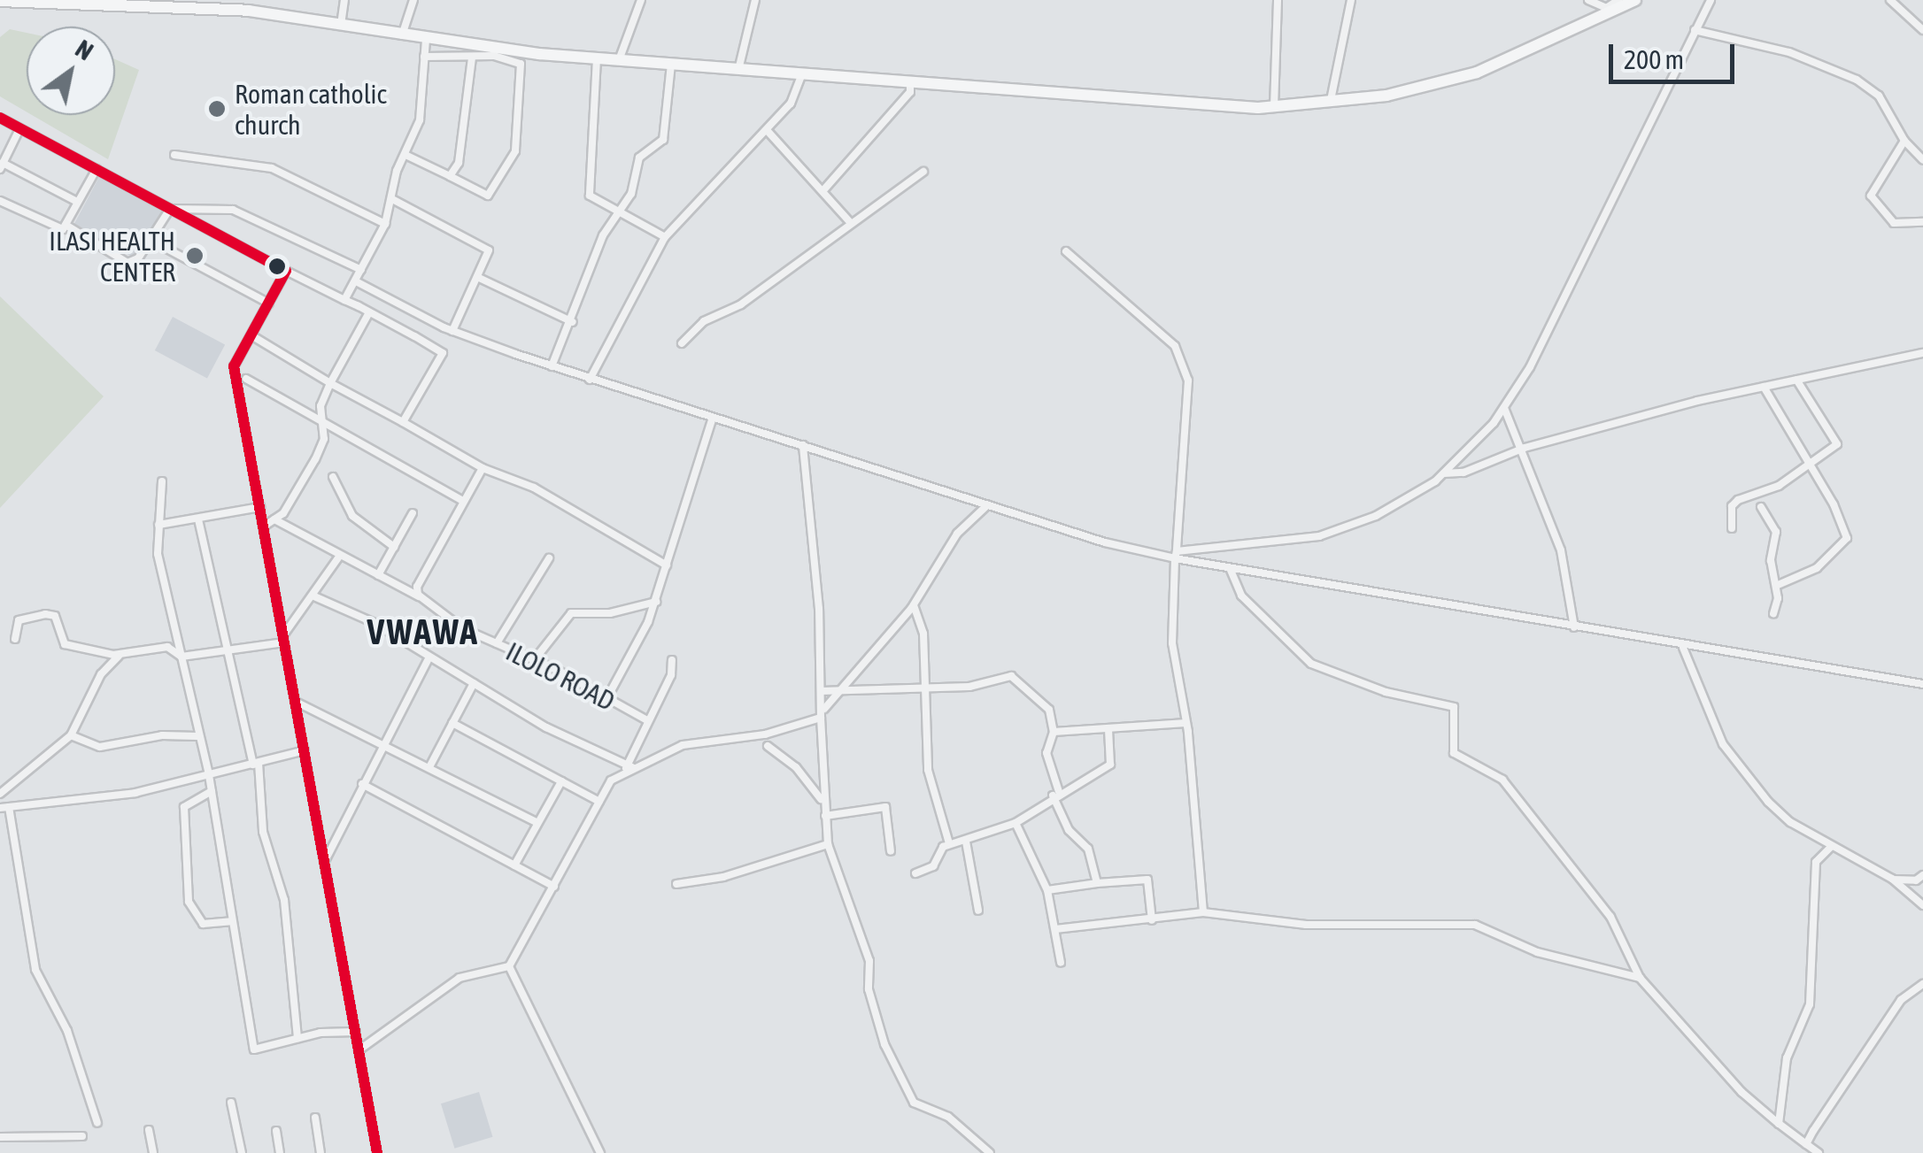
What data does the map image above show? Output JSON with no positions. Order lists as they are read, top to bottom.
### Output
{
  "streets": {
    "street": ["ILOLO ROAD"]
  },
  "districts": ["VWAWA"],
  "places": ["Roman catholic church", "ILASI HEALTH CENTER"],
  "scale_bar": "200 m",
  "north": "top right"
}
